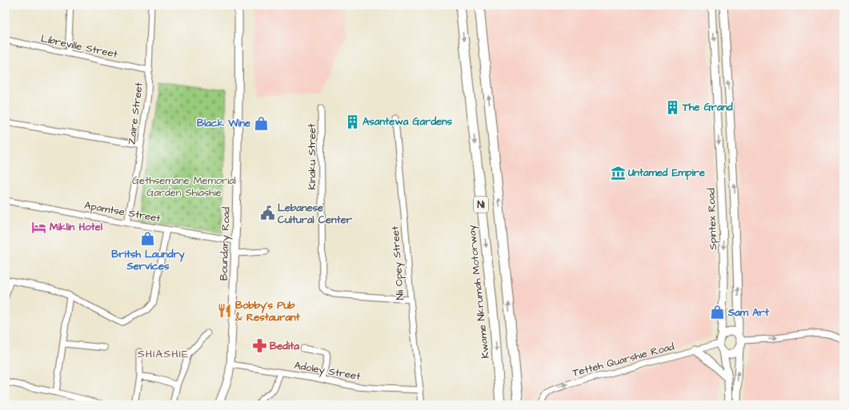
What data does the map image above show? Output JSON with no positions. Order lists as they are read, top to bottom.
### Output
{
  "streets": {
    "highway": ["N1", "Kwame Nkrumah Motorway"],
    "main road": ["Spintex Road", "Boundary Road"],
    "street": [
      "Libreville Street",
      "Zaire Street",
      "Kinaku Street",
      "Apamtse Street",
      "Nii Opey Street",
      "Tetteh Quarshie Road",
      "Adoley Street"
    ]
  },
  "crossings": [
    ["Libreville Street", "Zaire Street"],
    ["Zaire Street", "Apamtse Street"],
    ["Kinaku Street", "Nii Opey Street"],
    ["Apamtse Street", "Boundary Road"],
    ["Spintex Road", "Tetteh Quarshie Road"],
    ["Boundary Road", "Adoley Street"],
    ["Nii Opey Street", "Adoley Street"]
  ],
  "one_way": ["Tetteh Quarshie Road"],
  "districts": ["SHIASHIE"],
  "parks": ["Gethsemane Memorial Garden Shiashie"],
  "places": {
    "building": ["The Grand", "Asantewa Gardens"],
    "shop": ["Black Wine", "Britsh Laundry Services", "Sam Art"],
    "museum": ["Untamed Empire"],
    "public building": ["Lebanese Cultural Center"],
    "hotel": ["Miklin Hotel"],
    "restaurant": ["Bobby's Pub & Restaurant"],
    "pharmacy": ["Bedita"]
  }
}
